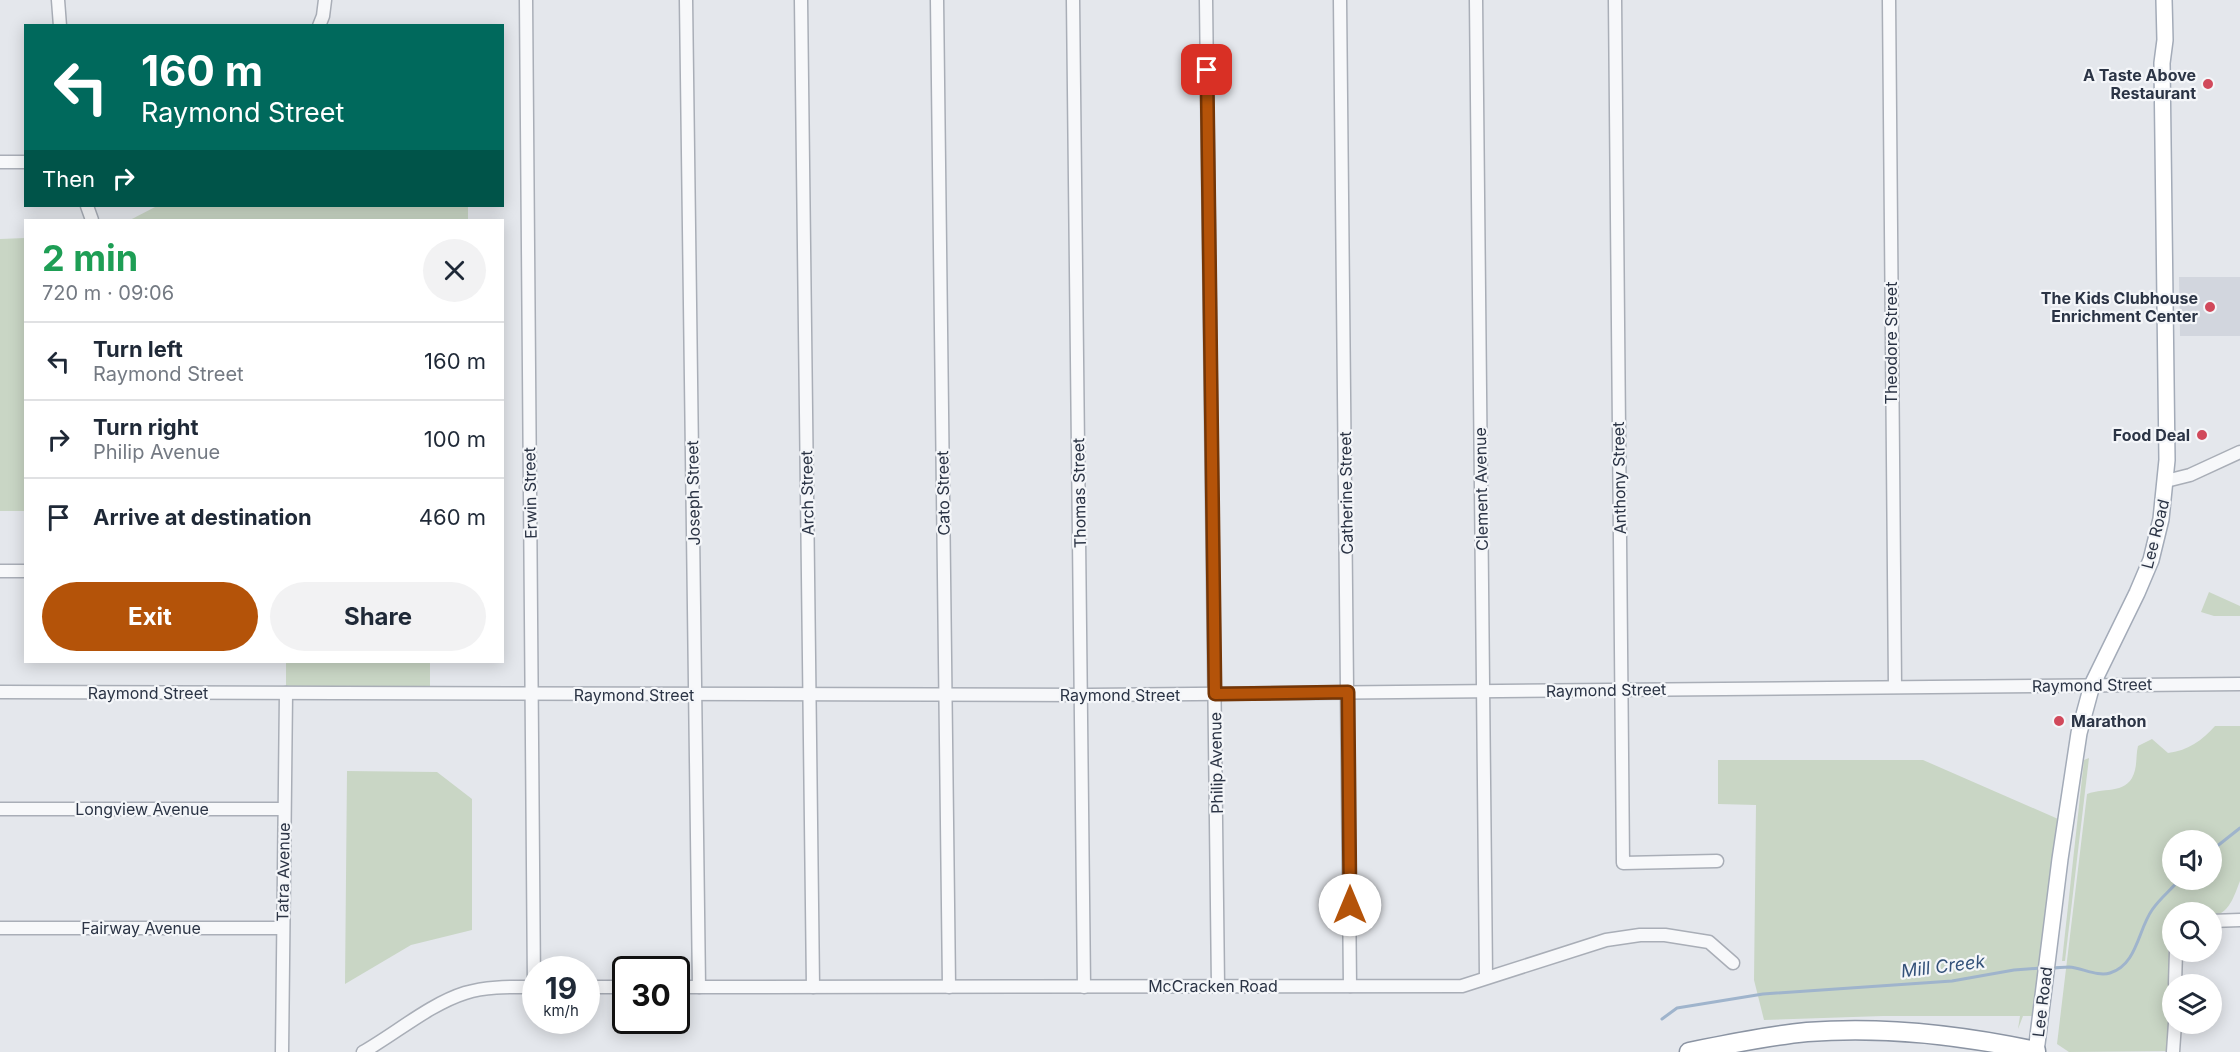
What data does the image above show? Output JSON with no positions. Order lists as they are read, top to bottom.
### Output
{
  "streets": {
    "main road": ["Lee Road"],
    "street": [
      "Theodore Street",
      "Anthony Street",
      "Clement Avenue",
      "Erwin Street",
      "Joseph Street",
      "Arch Street",
      "Cato Street",
      "Thomas Street",
      "Catherine Street",
      "Raymond Street",
      "Philip Avenue",
      "Longview Avenue",
      "Tatra Avenue",
      "Fairway Avenue",
      "McCracken Road"
    ]
  },
  "crossings": [
    ["Theodore Street", "Raymond Street"],
    ["Anthony Street", "Raymond Street"],
    ["Clement Avenue", "Raymond Street"],
    ["Clement Avenue", "McCracken Road"],
    ["Erwin Street", "Raymond Street"],
    ["Joseph Street", "Raymond Street"],
    ["Joseph Street", "McCracken Road"],
    ["Arch Street", "Raymond Street"],
    ["Arch Street", "McCracken Road"],
    ["Cato Street", "Raymond Street"],
    ["Cato Street", "McCracken Road"],
    ["Thomas Street", "Raymond Street"],
    ["Thomas Street", "McCracken Road"],
    ["Catherine Street", "Raymond Street"],
    ["Catherine Street", "McCracken Road"],
    ["Lee Road", "Raymond Street"],
    ["Raymond Street", "Philip Avenue"],
    ["Raymond Street", "Tatra Avenue"],
    ["Philip Avenue", "McCracken Road"],
    ["Longview Avenue", "Tatra Avenue"],
    ["Tatra Avenue", "Fairway Avenue"]
  ],
  "water": ["Mill Creek"],
  "places": [
    "A Taste Above Restaurant",
    "The Kids Clubhouse Enrichment Center",
    "Food Deal",
    "Marathon"
  ],
  "page": {
    "turn": ["160 m", "Raymond Street"],
    "then": "Then",
    "heading": ["2 min", "720 m · 09:06"],
    "list": [
      {
        "name": "Turn left",
        "note": "Raymond Street",
        "value": "160 m"
      },
      {
        "name": "Turn right",
        "note": "Philip Avenue",
        "value": "100 m"
      },
      {
        "name": "Arrive at destination",
        "value": "460 m"
      }
    ],
    "buttons": ["Exit", "Share"],
    "speed": "19 km/h",
    "limit": "30"
  }
}
